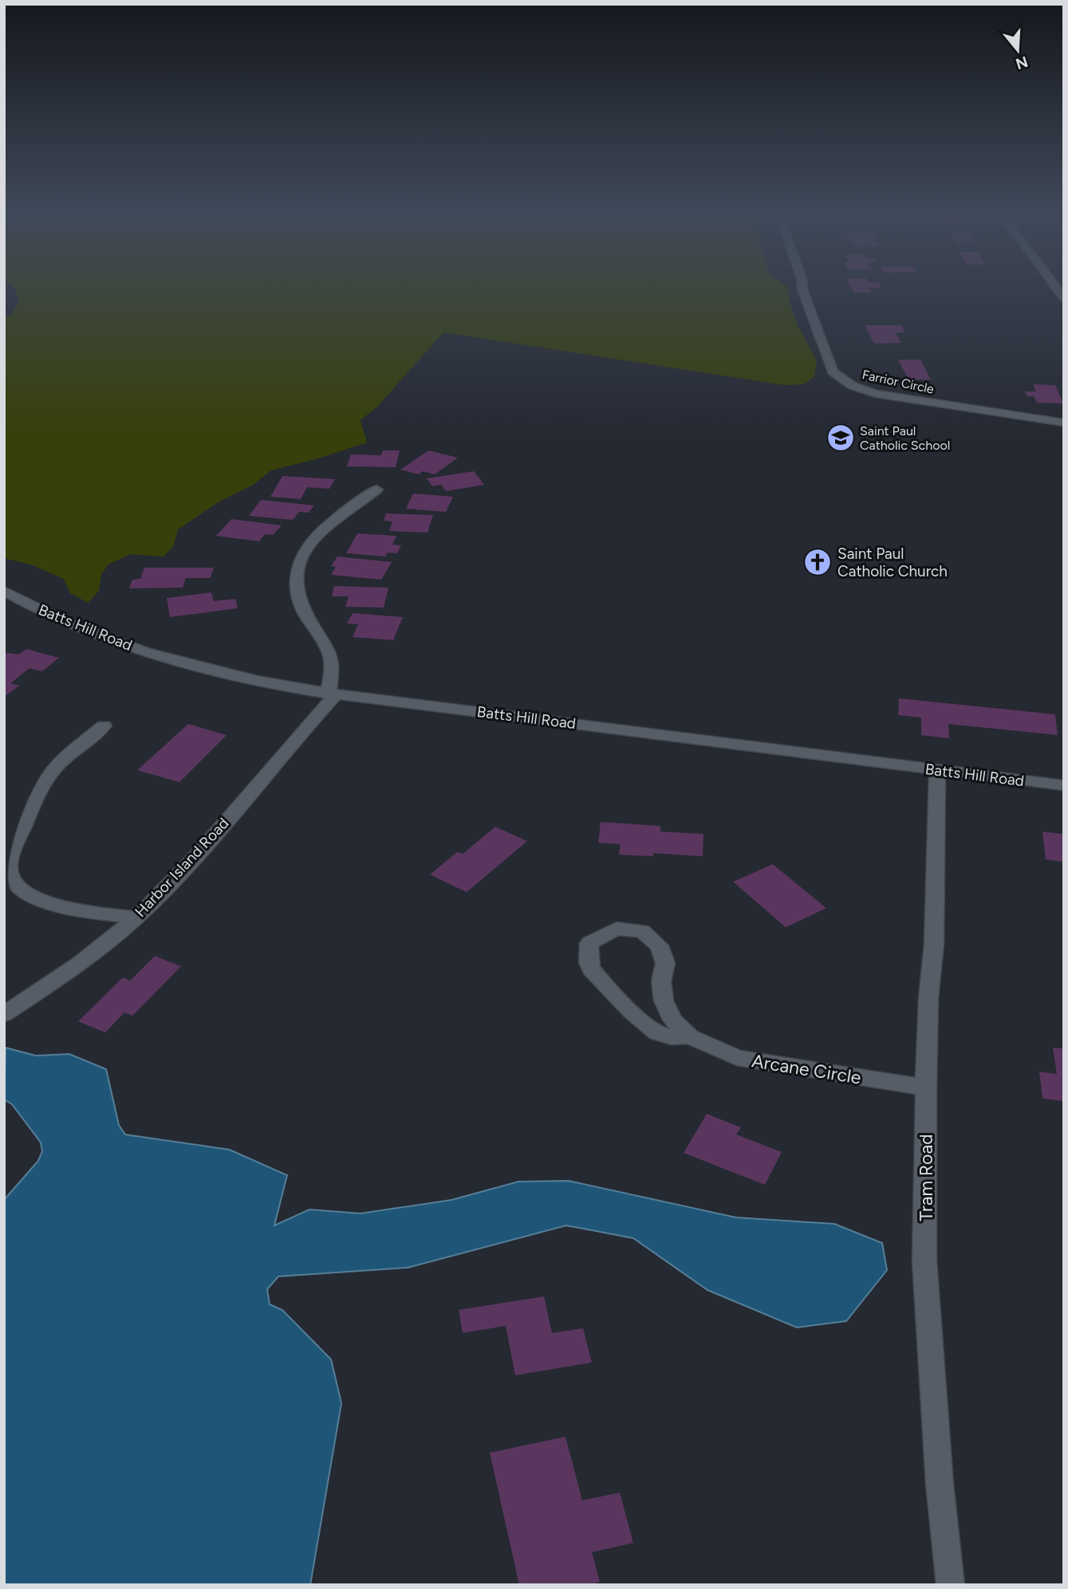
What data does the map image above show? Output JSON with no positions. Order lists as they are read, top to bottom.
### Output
{
  "streets": {
    "street": [
      "Farrior Circle",
      "Batts Hill Road",
      "Harbor Island Road",
      "Arcane Circle",
      "Tram Road"
    ]
  },
  "crossings": [
    ["Batts Hill Road", "Harbor Island Road"],
    ["Batts Hill Road", "Tram Road"],
    ["Arcane Circle", "Tram Road"]
  ],
  "places": {
    "school or university": ["Saint Paul Catholic School"],
    "church": ["Saint Paul Catholic Church"]
  },
  "north": "bottom"
}
